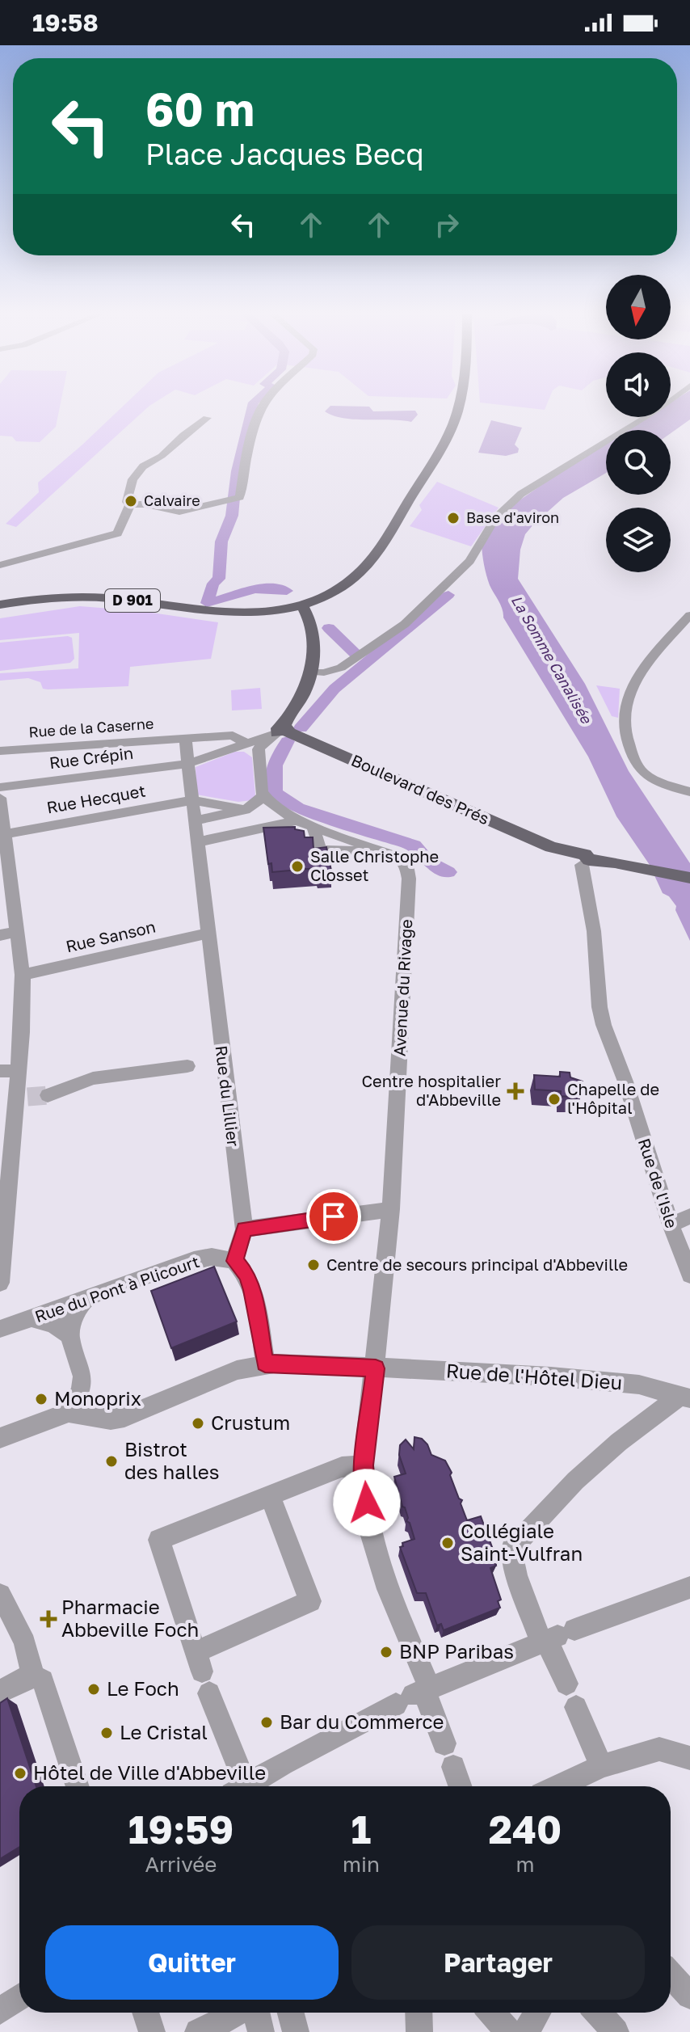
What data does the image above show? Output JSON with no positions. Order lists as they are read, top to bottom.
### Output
{
  "streets": {
    "main road": ["D 901", "Boulevard des Prés"],
    "street": [
      "Rue de la Caserne",
      "Rue Crépin",
      "Rue Hecquet",
      "Rue Sanson",
      "Avenue du Rivage",
      "Rue du Lillier",
      "Rue de l'Isle",
      "Rue du Pont à Plicourt",
      "Rue de l'Hôtel Dieu"
    ]
  },
  "crossings": [
    ["Rue de la Caserne", "Rue Crépin"],
    ["Rue de la Caserne", "Rue du Lillier"],
    ["Rue Crépin", "Boulevard des Prés"],
    ["Rue Crépin", "Rue du Lillier"],
    ["Boulevard des Prés", "Rue de l'Isle"],
    ["Rue Hecquet", "Rue du Lillier"],
    ["Rue Sanson", "Rue du Lillier"],
    ["Avenue du Rivage", "Rue de l'Hôtel Dieu"],
    ["Rue du Lillier", "Rue du Pont à Plicourt"]
  ],
  "water": ["La Somme Canalisée"],
  "places": {
    "other": [
      "Calvaire",
      "Base d'aviron",
      "Salle Christophe Closset",
      "Chapelle de l'Hôpital",
      "Centre de secours principal d'Abbeville",
      "Monoprix",
      "Crustum",
      "Bistrot des halles",
      "Collégiale Saint-Vulfran",
      "BNP Paribas",
      "Le Foch",
      "Bar du Commerce",
      "Le Cristal",
      "Hôtel de Ville d'Abbeville"
    ],
    "health": ["Centre hospitalier d'Abbeville", "Pharmacie Abbeville Foch"]
  },
  "north": "bottom",
  "page": {
    "status": "19:58",
    "turn": ["60 m", "Place Jacques Becq"],
    "eta": [
      "19:59",
      "Arrivée",
      "1",
      "min",
      "240",
      "m"
    ],
    "buttons": ["Quitter", "Partager"]
  }
}
